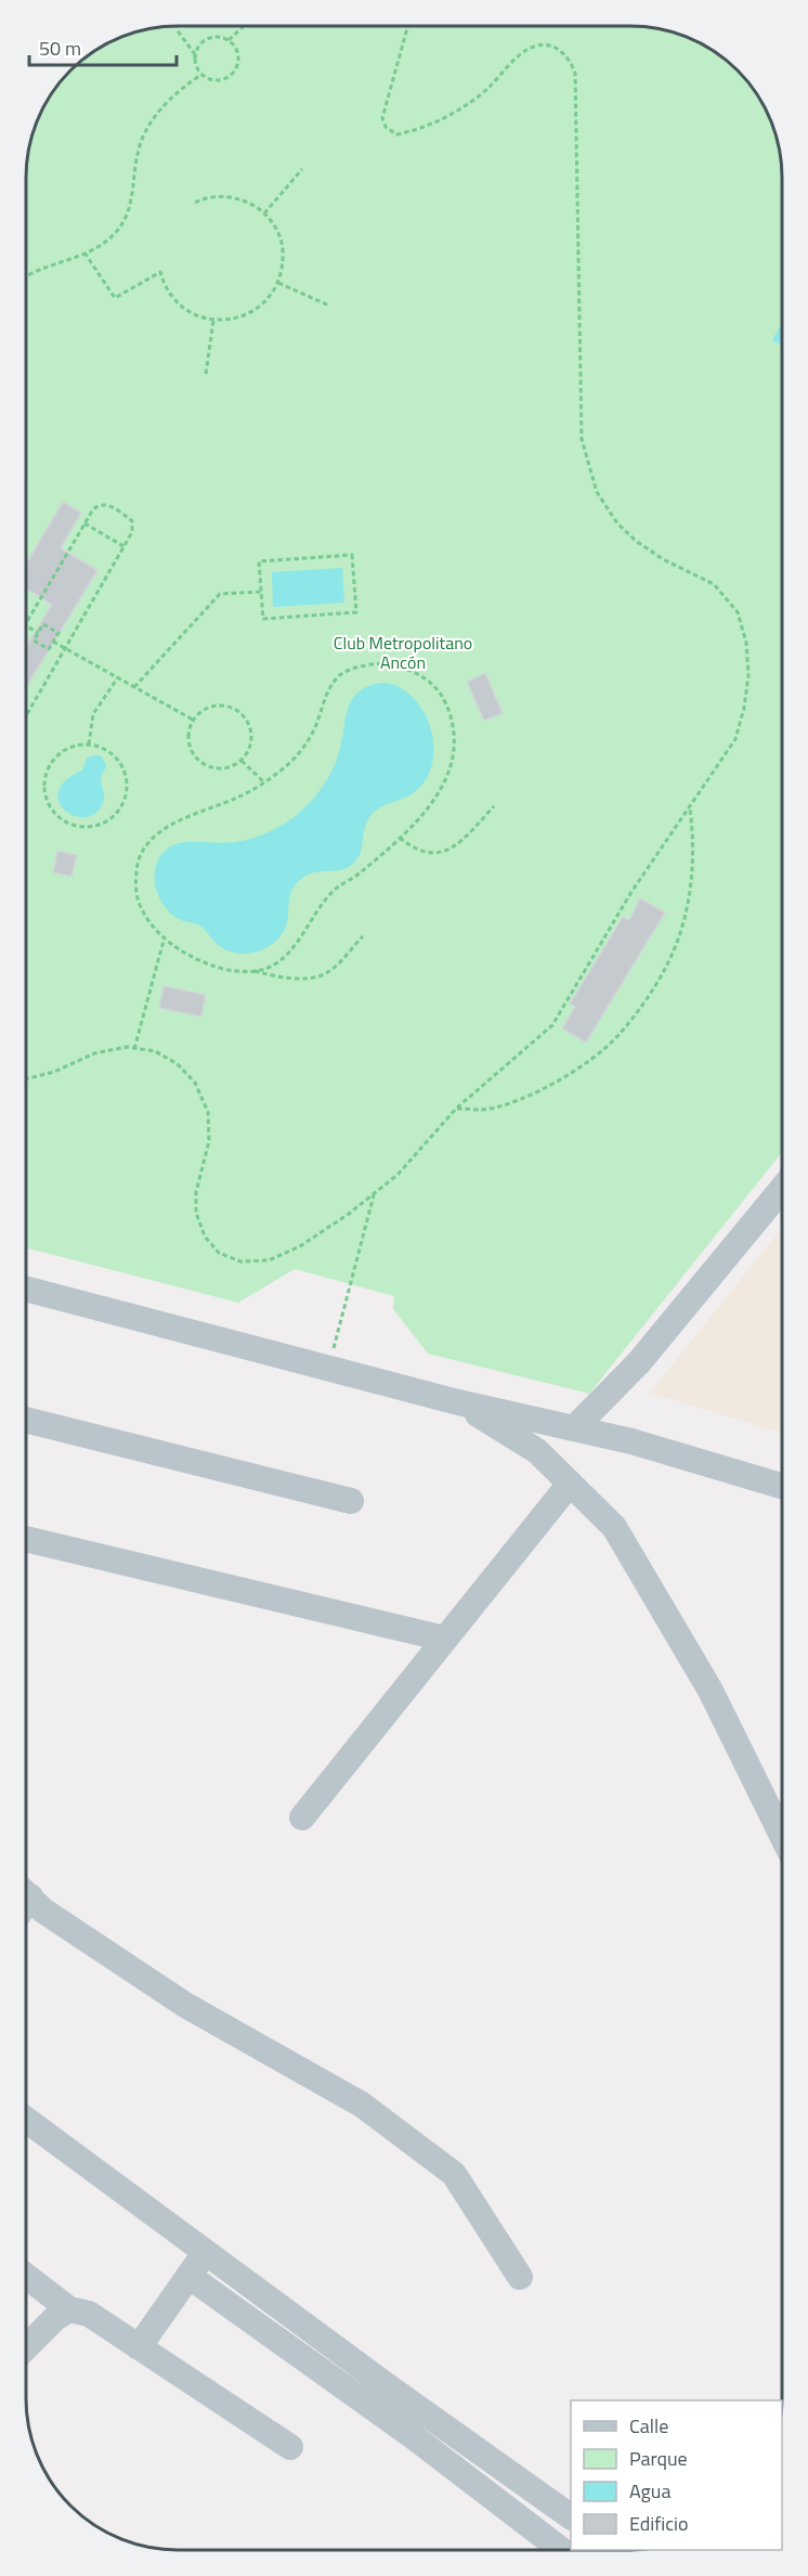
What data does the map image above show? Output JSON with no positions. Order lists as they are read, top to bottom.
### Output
{
  "parks": ["Club Metropolitano Ancón"],
  "legend": [
    "Calle",
    "Parque",
    "Agua",
    "Edificio"
  ],
  "scale_bar": "50 m"
}
